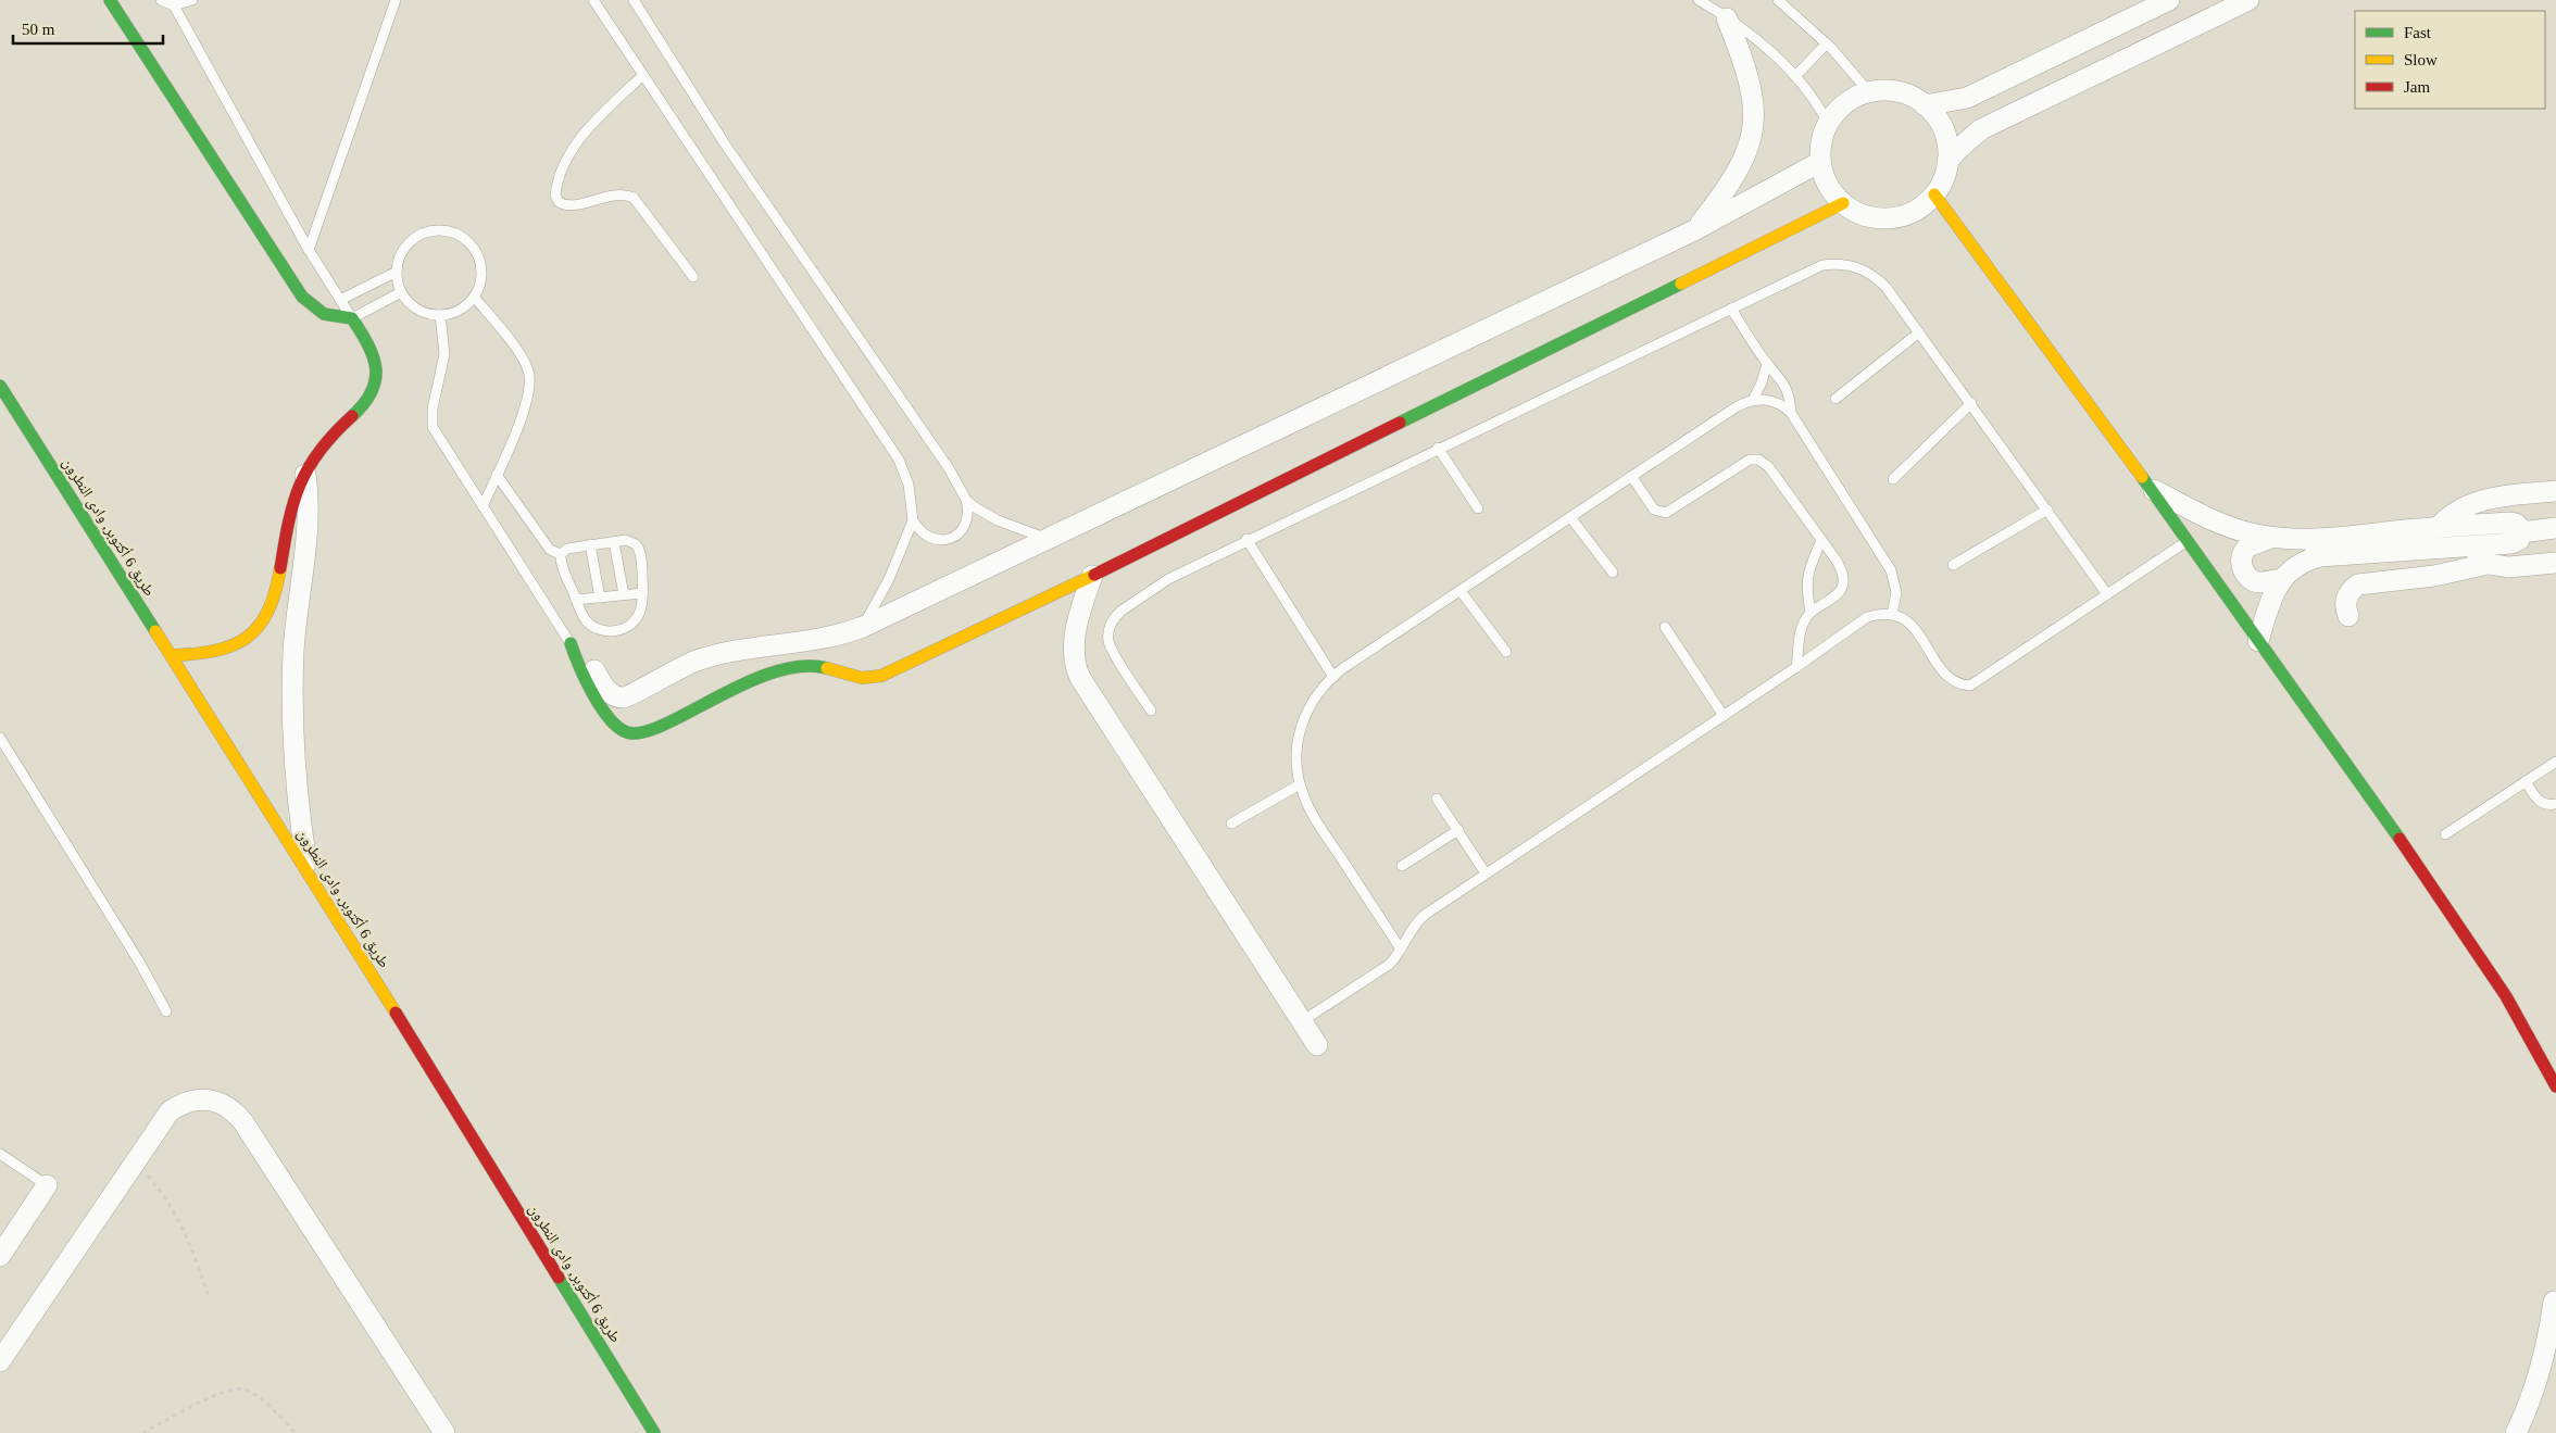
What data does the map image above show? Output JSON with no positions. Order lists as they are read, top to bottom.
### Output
{
  "streets": {
    "street": ["طريق 6 أكتوبر, وادى النطرون"]
  },
  "legend": ["Fast", "Slow", "Jam"],
  "scale_bar": "50 m"
}
